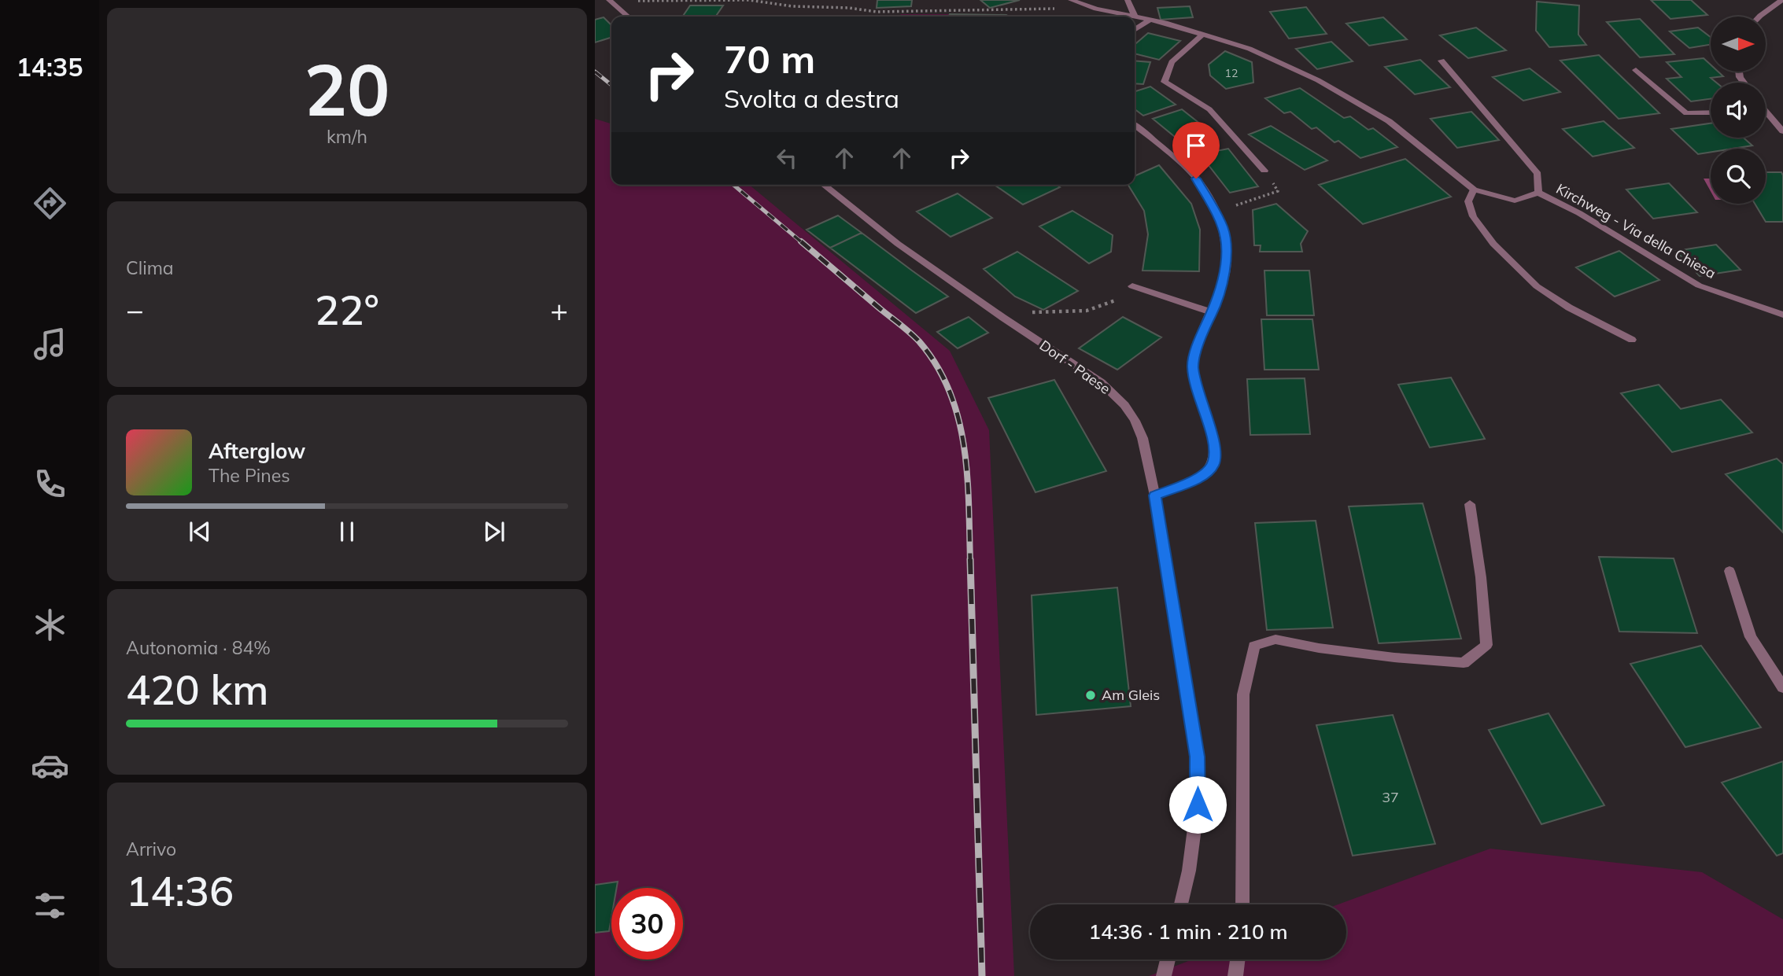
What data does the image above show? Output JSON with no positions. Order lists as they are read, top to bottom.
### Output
{
  "streets": {
    "street": ["Kirchweg - Via della Chiesa", "Dorf - Paese"]
  },
  "places": ["Am Gleis"],
  "house_numbers": ["12", "37"],
  "north": "right",
  "page": {
    "tabs": "14:35",
    "tile": [
      ["20", "km/h"],
      "Clima",
      ["Autonomia · 84%", "420 km"],
      ["Arrivo", "14:36"]
    ],
    "turn": ["70 m", "Svolta a destra"],
    "heat": ["−", "22°", "+"],
    "song": ["Afterglow", "The Pines"],
    "limit": "30",
    "trip": "14:36 · 1 min · 210 m"
  }
}
